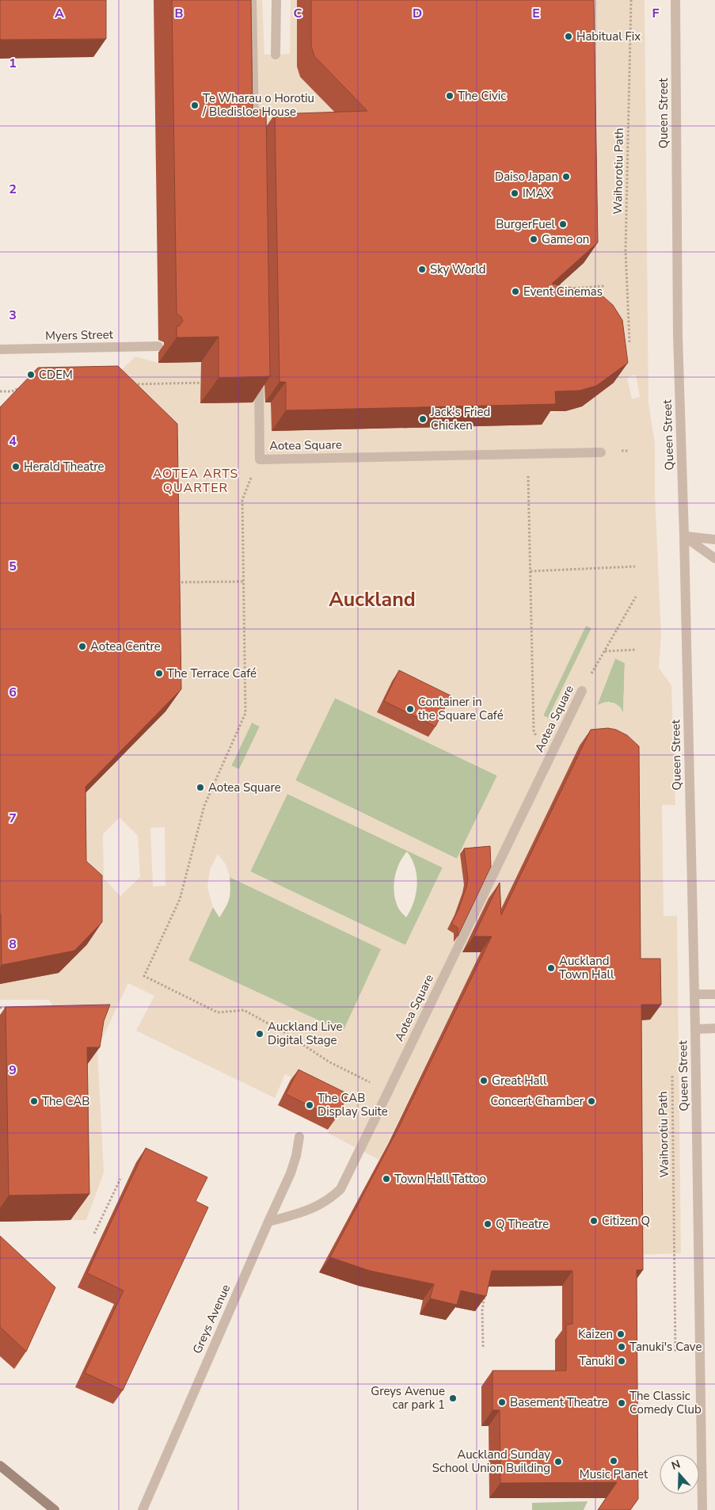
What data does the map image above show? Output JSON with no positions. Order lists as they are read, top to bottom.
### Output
{
  "streets": {
    "street": [
      "Queen Street",
      "Myers Street",
      "Aotea Square",
      "Greys Avenue"
    ],
    "path": ["Waihorotiu Path"]
  },
  "crossings": [
    ["Aotea Square", "Greys Avenue"]
  ],
  "districts": ["AOTEA ARTS QUARTER", "Auckland"],
  "places": [
    "Habitual Fix",
    "The Civic",
    "Te Wharau o Horotiu / Bledisloe House",
    "Daiso Japan",
    "IMAX",
    "BurgerFuel",
    "Game on",
    "Sky World",
    "Event Cinemas",
    "CDEM",
    "Jack's Fried Chicken",
    "Herald Theatre",
    "Aotea Centre",
    "The Terrace Café",
    "Container in the Square Café",
    "Aotea Square",
    "Auckland Town Hall",
    "Auckland Live Digital Stage",
    "Great Hall",
    "The CAB",
    "Concert Chamber",
    "The CAB Display Suite",
    "Town Hall Tattoo",
    "Citizen Q",
    "Q Theatre",
    "Kaizen",
    "Tanuki's Cave",
    "Tanuki",
    "Greys Avenue car park 1",
    "Basement Theatre",
    "The Classic Comedy Club",
    "Music Planet",
    "Auckland Sunday School Union Building"
  ],
  "north": "top",
  "grid": {
    "columns": [
      "A",
      "B",
      "C",
      "D",
      "E",
      "F"
    ],
    "rows": [
      "1",
      "2",
      "3",
      "4",
      "5",
      "6",
      "7",
      "8",
      "9"
    ]
  }
}
